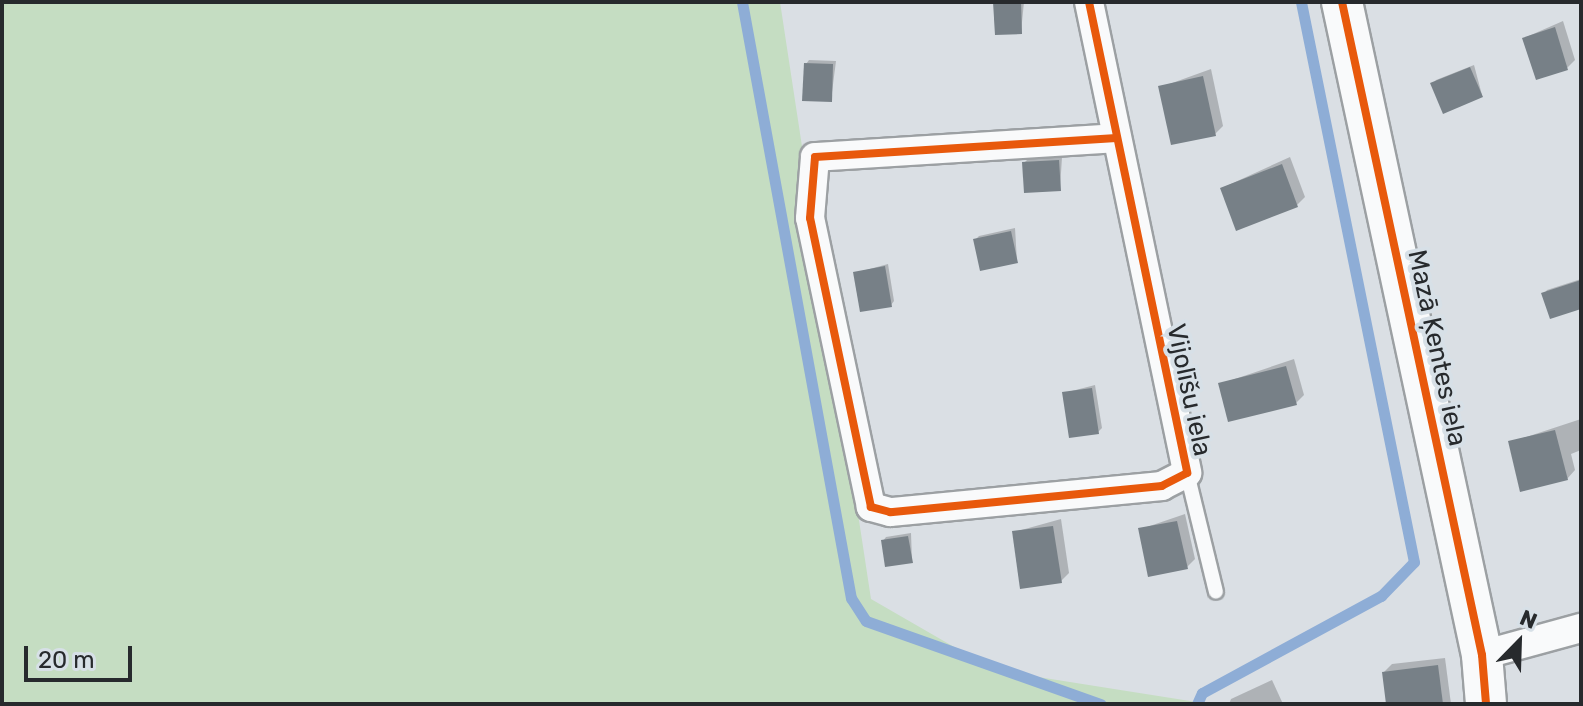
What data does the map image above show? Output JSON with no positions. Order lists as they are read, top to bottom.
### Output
{
  "streets": {
    "street": ["Mazā Ķentes iela", "Vijolīšu iela"]
  },
  "scale_bar": "20 m",
  "north": "top right"
}
